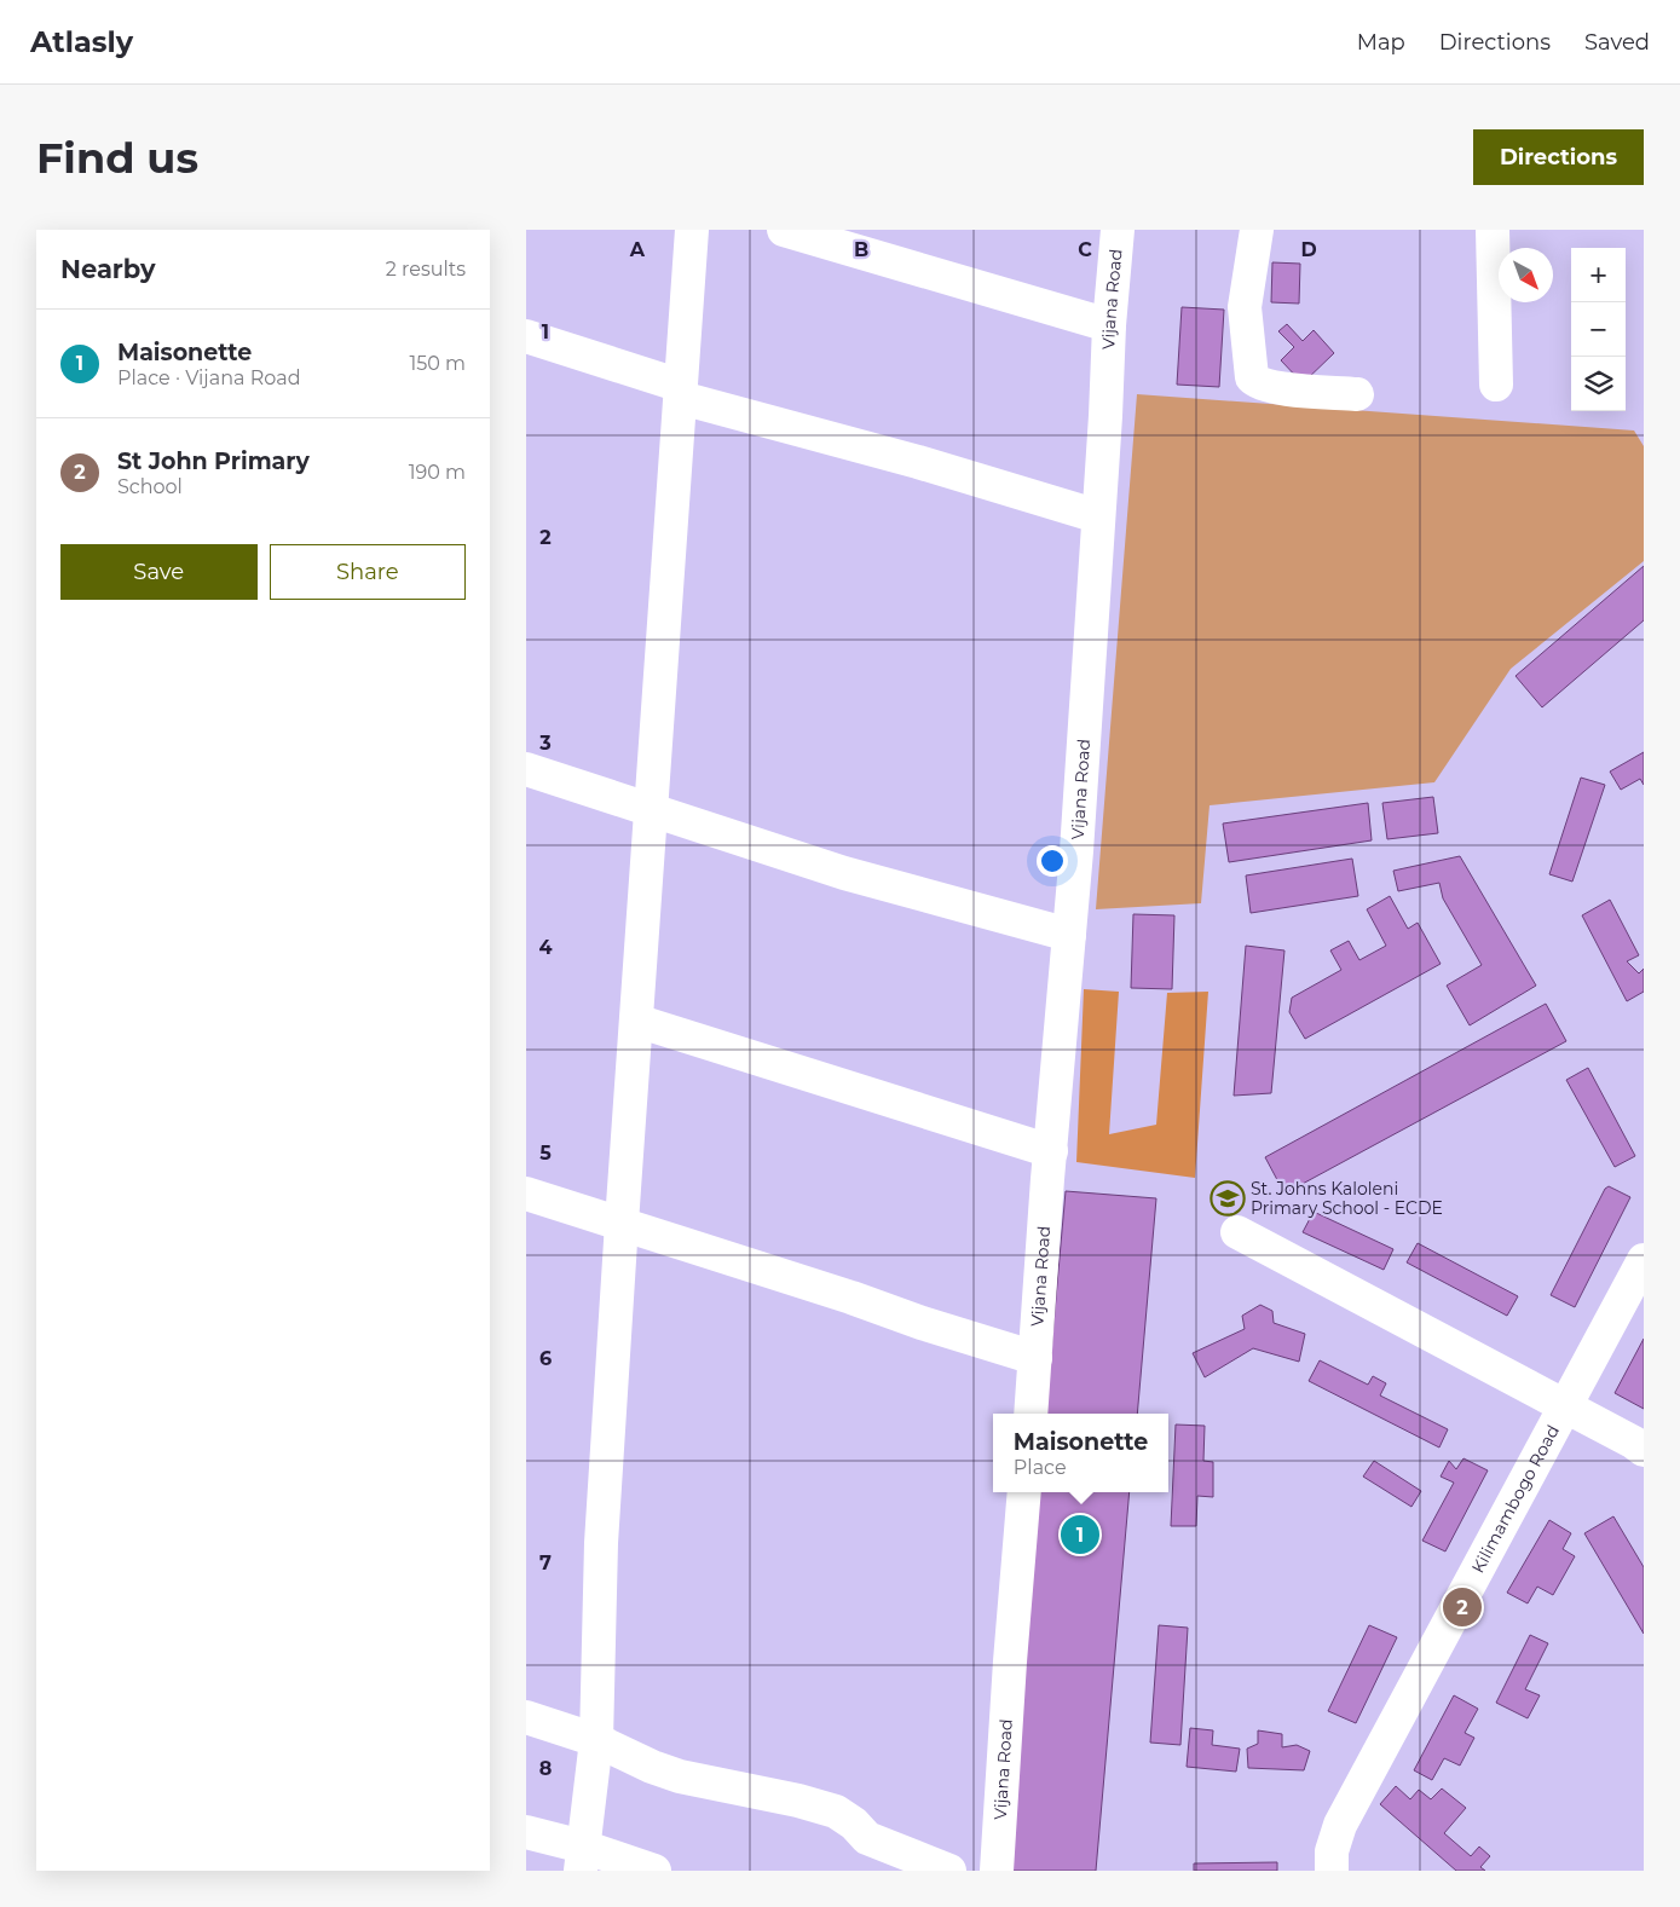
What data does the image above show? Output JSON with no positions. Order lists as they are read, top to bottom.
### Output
{
  "streets": {
    "street": ["Vijana Road", "Kilimambogo Road"]
  },
  "places": {
    "school or university": ["St. Johns Kaloleni Primary School - ECDE"]
  },
  "north": "bottom right",
  "page": {
    "header": "Atlasly",
    "nav": ["Map", "Directions", "Saved"],
    "buttons": [
      "Directions",
      ["Save", "Share"]
    ],
    "title": "Find us",
    "heading": ["Nearby", "2 results"],
    "map_buttons": ["+", "−"],
    "list": [
      {
        "mark": "1",
        "name": "Maisonette",
        "note": "Place · Vijana Road",
        "value": "150 m"
      },
      {
        "mark": "2",
        "name": "St John Primary",
        "note": "School",
        "value": "190 m"
      }
    ],
    "popup": ["Maisonette", "Place"],
    "pins": ["1", "2"]
  },
  "grid": {
    "columns": [
      "A",
      "B",
      "C",
      "D"
    ],
    "rows": [
      "1",
      "2",
      "3",
      "4",
      "5",
      "6",
      "7",
      "8"
    ]
  }
}
